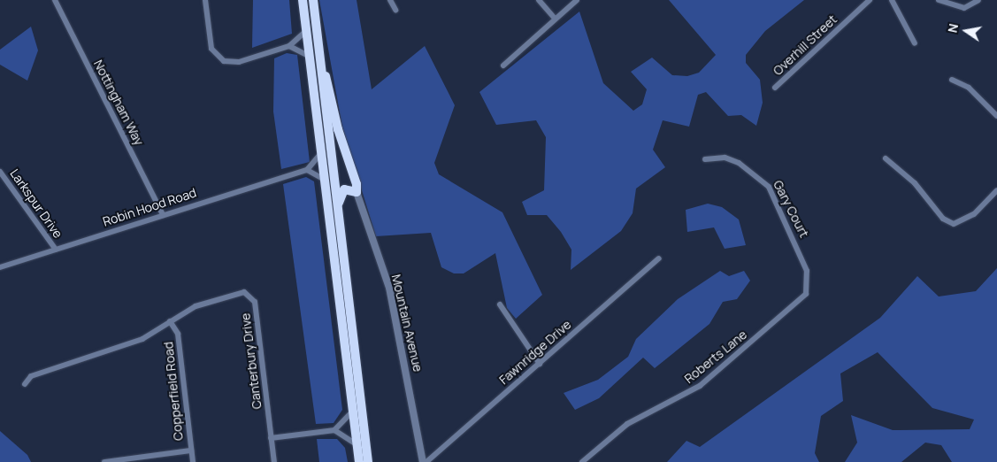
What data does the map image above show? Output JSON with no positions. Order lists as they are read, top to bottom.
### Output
{
  "streets": {
    "street": [
      "Overhill Street",
      "Nottingham Way",
      "Larkspur Drive",
      "Robin Hood Road",
      "Gary Court",
      "Mountain Avenue",
      "Fawnridge Drive",
      "Roberts Lane",
      "Canterbury Drive",
      "Copperfield Road"
    ]
  },
  "crossings": [
    ["Nottingham Way", "Robin Hood Road"],
    ["Larkspur Drive", "Robin Hood Road"],
    ["Gary Court", "Roberts Lane"],
    ["Mountain Avenue", "Fawnridge Drive"],
    ["Canterbury Drive", "Copperfield Road"]
  ],
  "north": "left"
}
